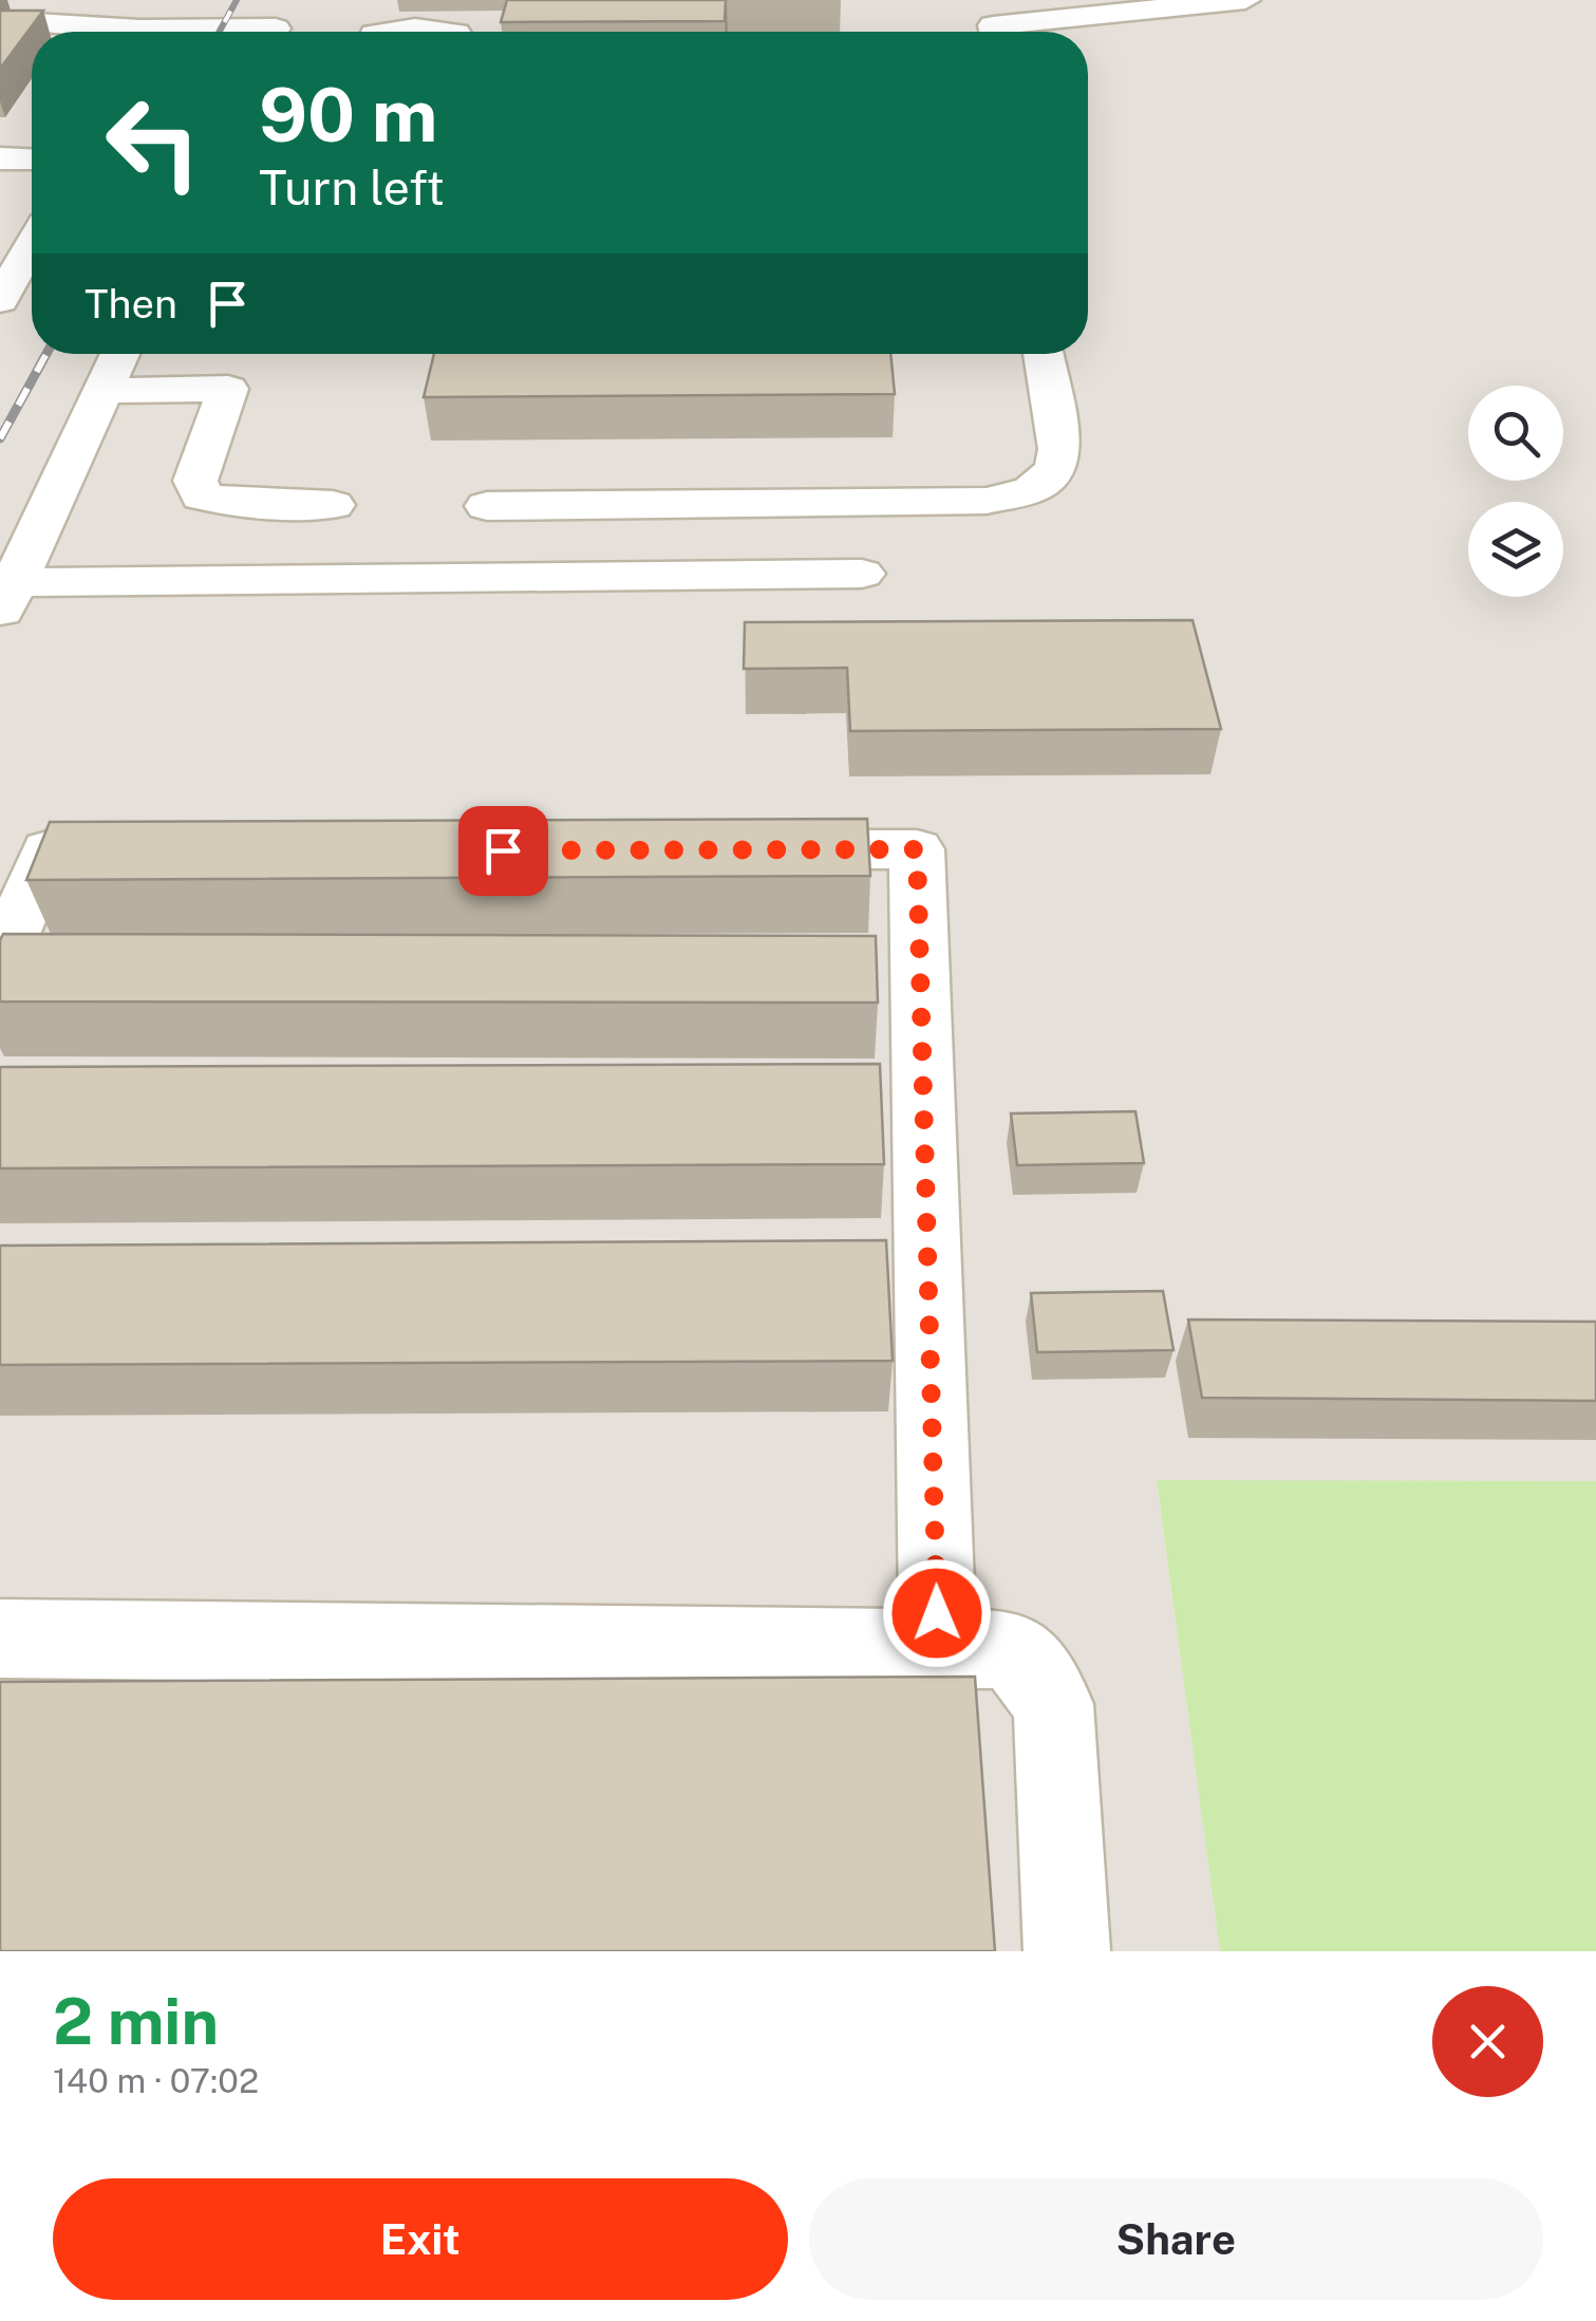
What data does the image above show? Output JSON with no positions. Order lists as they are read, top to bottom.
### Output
{
  "page": {
    "turn": ["90 m", "Turn left"],
    "then": "Then",
    "heading": ["2 min", "140 m · 07:02"],
    "buttons": ["Exit", "Share"]
  }
}
